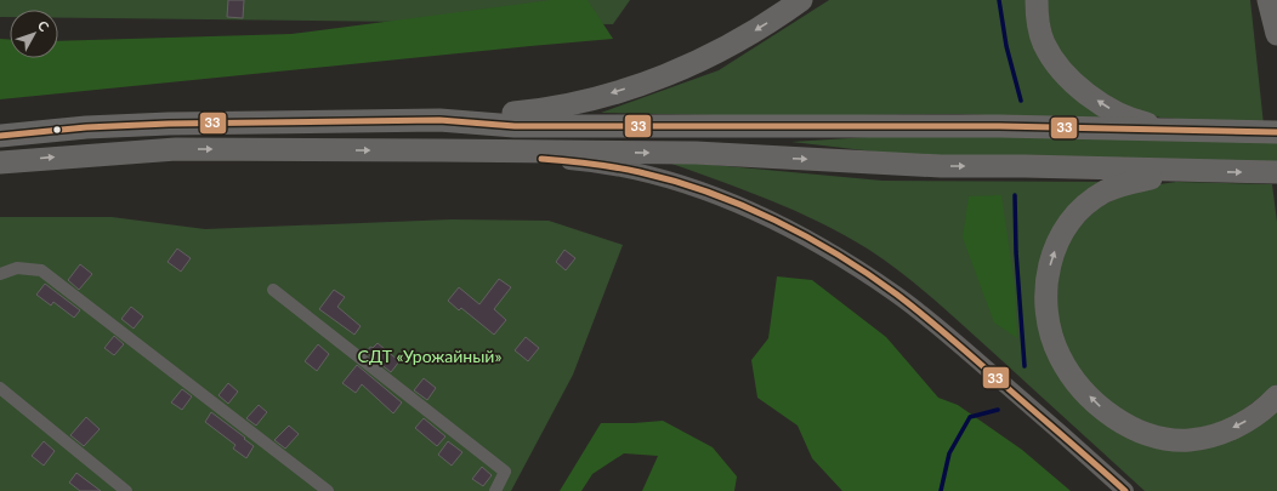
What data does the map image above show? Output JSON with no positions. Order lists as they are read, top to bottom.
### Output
{
  "parks": ["СДТ «Урожайный»"],
  "lines": ["transit line 33"],
  "north": "top right"
}
